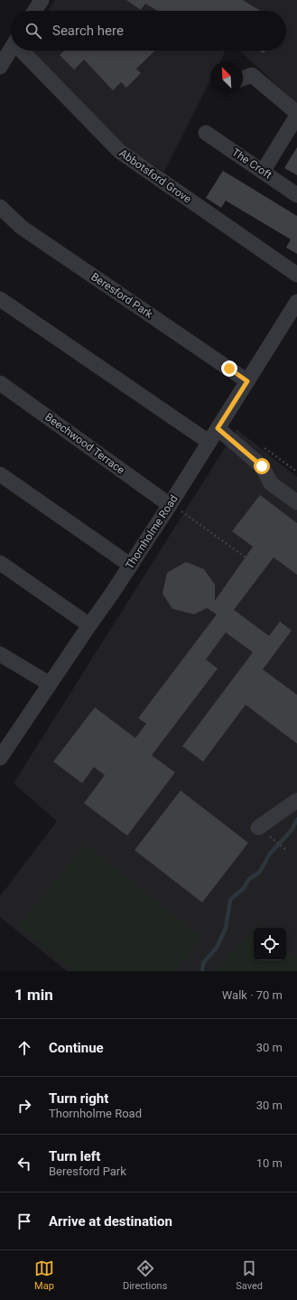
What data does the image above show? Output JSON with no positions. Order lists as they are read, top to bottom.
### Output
{
  "streets": {
    "street": [
      "The Croft",
      "Abbotsford Grove",
      "Beresford Park",
      "Beechwood Terrace",
      "Thornholme Road"
    ]
  },
  "crossings": [
    ["Beresford Park", "Thornholme Road"],
    ["Beechwood Terrace", "Thornholme Road"]
  ],
  "north": "top left",
  "page": {
    "search": "Search here",
    "heading": ["1 min", "Walk · 70 m"],
    "list": [
      ["Continue", "30 m"],
      ["Turn right", "Thornholme Road", "30 m"],
      ["Turn left", "Beresford Park", "10 m"],
      "Arrive at destination"
    ],
    "nav": ["Map", "Directions", "Saved"]
  }
}
